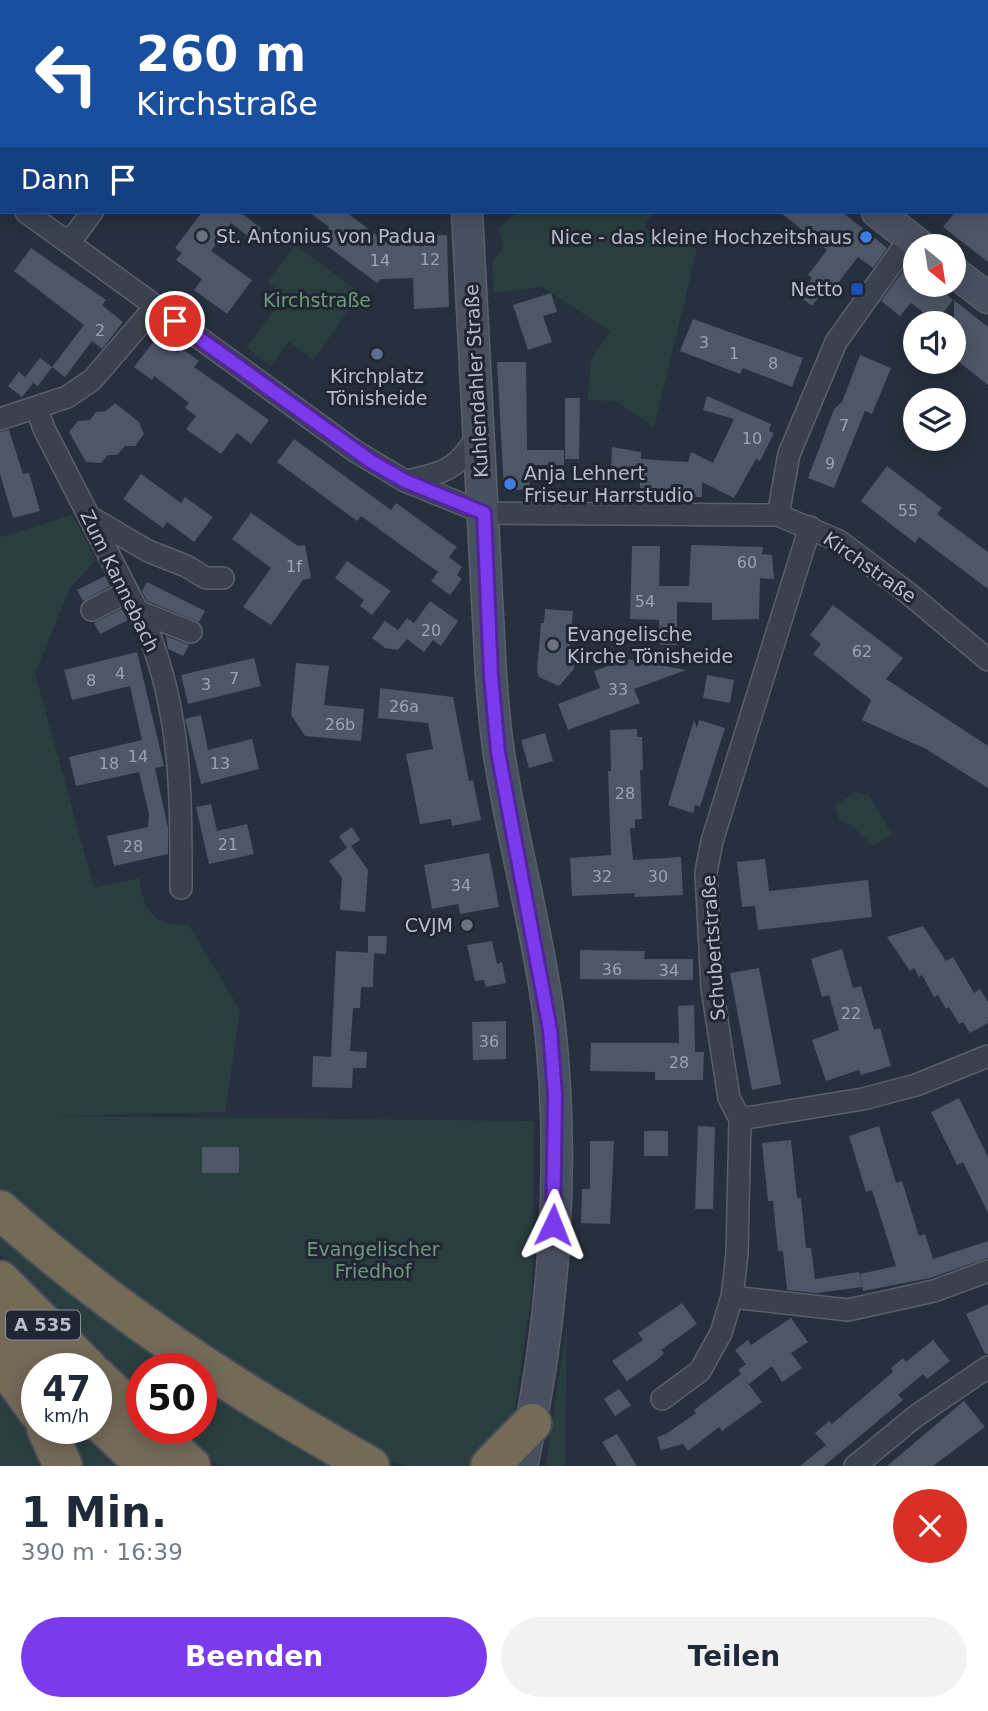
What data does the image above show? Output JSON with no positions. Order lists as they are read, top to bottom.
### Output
{
  "streets": {
    "highway": ["A 535"],
    "main road": ["Kuhlendahler Straße"],
    "street": ["Kirchstraße", "Zum Kannebach", "Schubertstraße"]
  },
  "crossings": [
    ["Kuhlendahler Straße", "Kirchstraße"],
    ["Kirchstraße", "Schubertstraße"]
  ],
  "parks": ["Kirchstraße", "Evangelischer Friedhof"],
  "places": {
    "other": [
      "St. Antonius von Padua",
      "Nice - das kleine Hochzeitshaus",
      "Kirchplatz Tönisheide",
      "Anja Lehnert Friseur Harrstudio",
      "Evangelische Kirche Tönisheide",
      "CVJM"
    ],
    "transit": ["Netto"]
  },
  "house_numbers": [
    "12",
    "14",
    "2",
    "3",
    "1",
    "8",
    "7",
    "10",
    "9",
    "55",
    "60",
    "1f",
    "54",
    "20",
    "62",
    "4",
    "7",
    "8",
    "3",
    "33",
    "26a",
    "26b",
    "14",
    "18",
    "13",
    "28",
    "21",
    "28",
    "32",
    "30",
    "34",
    "36",
    "34",
    "22",
    "36",
    "28"
  ],
  "north": "bottom right",
  "page": {
    "turn": ["260 m", "Kirchstraße"],
    "then": "Dann",
    "speed": "47 km/h",
    "limit": "50",
    "heading": ["1 Min.", "390 m · 16:39"],
    "buttons": ["Beenden", "Teilen"]
  }
}
